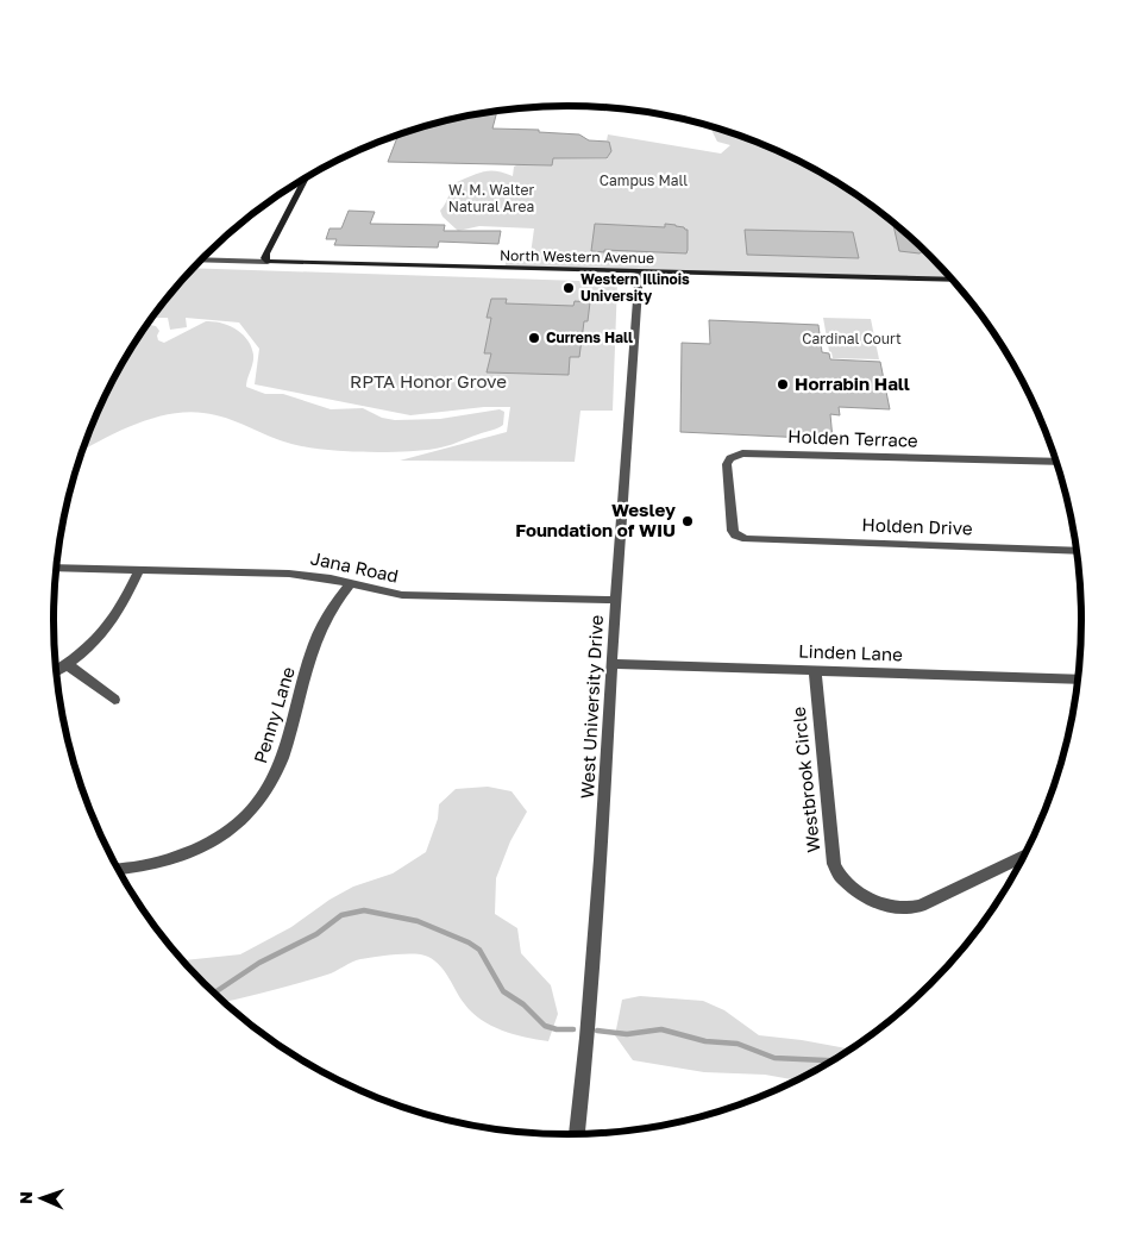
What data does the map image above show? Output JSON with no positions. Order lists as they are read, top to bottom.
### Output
{
  "streets": {
    "street": [
      "North Western Avenue",
      "Holden Terrace",
      "Holden Drive",
      "Jana Road",
      "Linden Lane",
      "West University Drive",
      "Penny Lane",
      "Westbrook Circle"
    ]
  },
  "crossings": [
    ["North Western Avenue", "West University Drive"],
    ["Holden Terrace", "Holden Drive"],
    ["Jana Road", "West University Drive"],
    ["Jana Road", "Penny Lane"],
    ["Linden Lane", "West University Drive"],
    ["Linden Lane", "Westbrook Circle"]
  ],
  "parks": [
    "Campus Mall",
    "W. M. Walter Natural Area",
    "Cardinal Court",
    "RPTA Honor Grove"
  ],
  "places": [
    "Western Illinois University",
    "Currens Hall",
    "Horrabin Hall",
    "Wesley Foundation of WIU"
  ],
  "north": "left"
}
